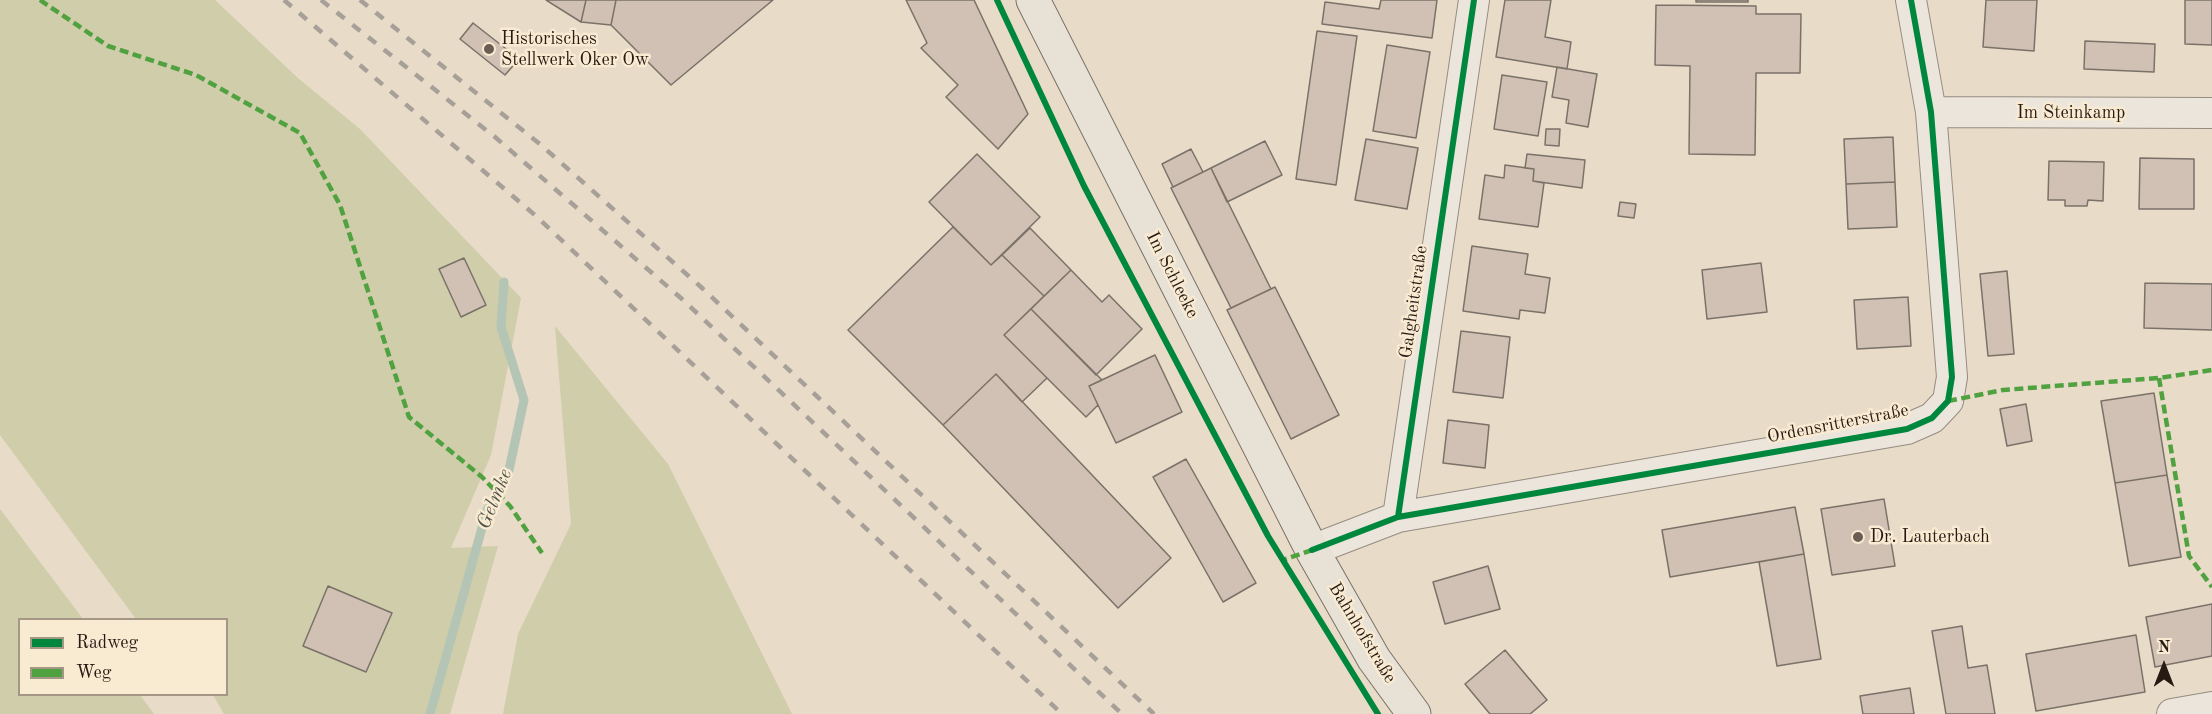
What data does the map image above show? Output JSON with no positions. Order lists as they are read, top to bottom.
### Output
{
  "streets": {
    "main road": ["Im Schleeke", "Bahnhofstraße"],
    "street": ["Im Steinkamp", "Galgheitstraße", "Ordensritterstraße"]
  },
  "crossings": [
    ["Im Steinkamp", "Ordensritterstraße"],
    ["Im Schleeke", "Bahnhofstraße"],
    ["Galgheitstraße", "Ordensritterstraße"]
  ],
  "water": ["Gelmke"],
  "places": ["Historisches Stellwerk Oker Ow", "Dr. Lauterbach"],
  "legend": ["Radweg", "Weg"],
  "north": "top"
}
